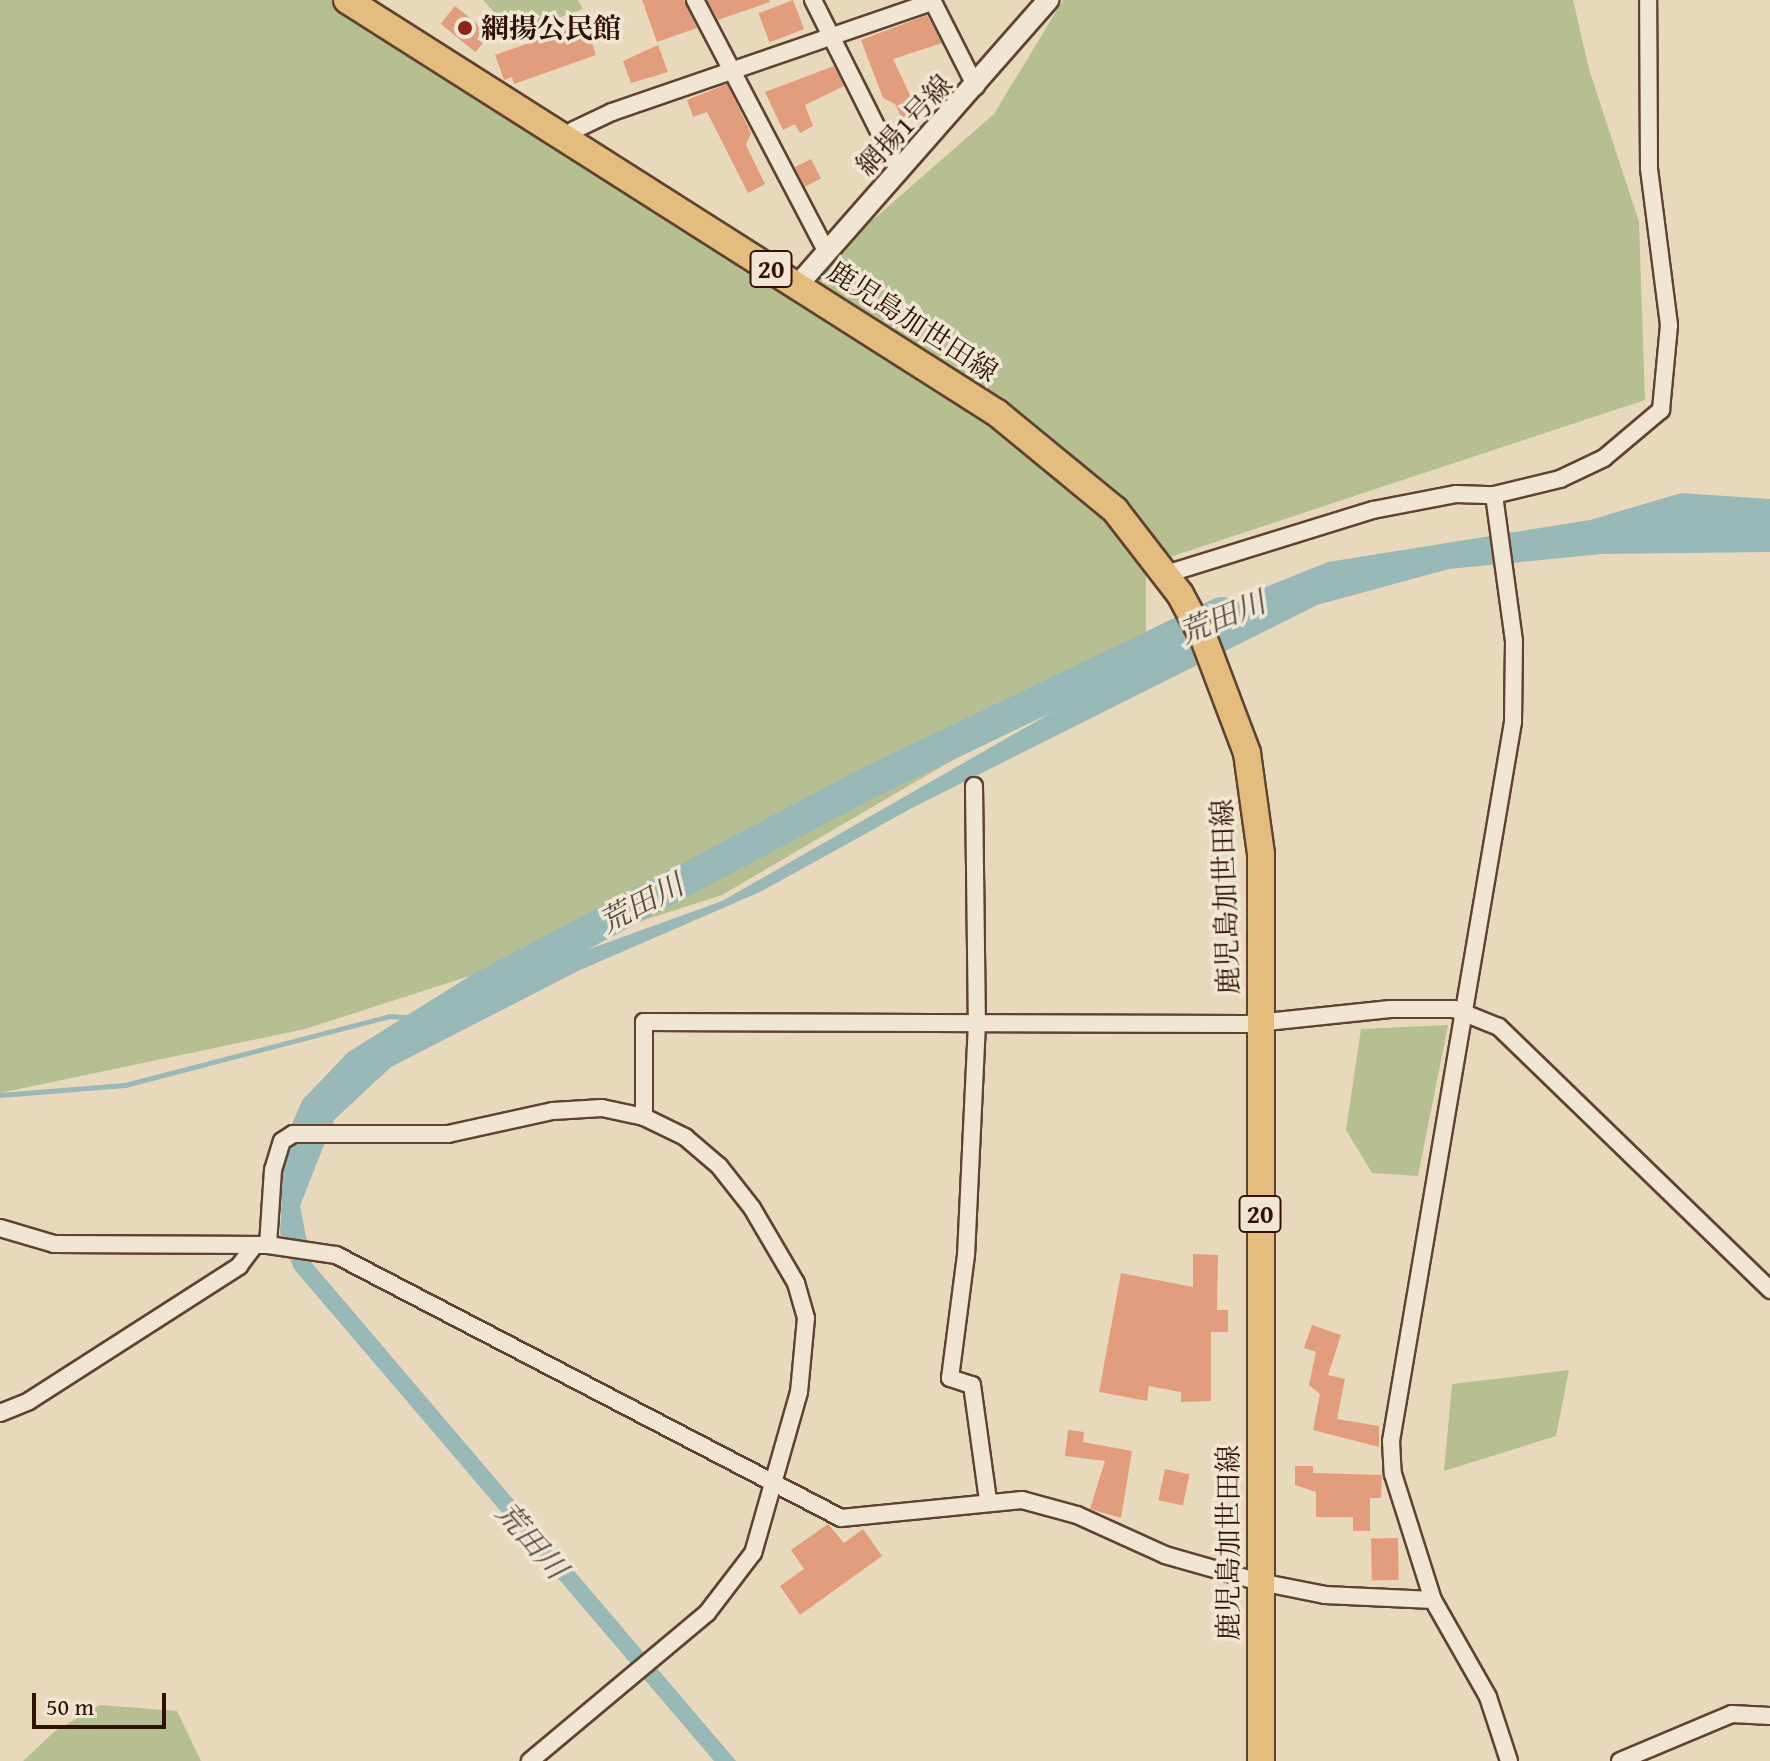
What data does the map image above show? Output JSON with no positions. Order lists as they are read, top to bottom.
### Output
{
  "streets": {
    "main road": ["20", "鹿児島加世田線"],
    "street": ["網揚1号線"]
  },
  "crossings": [
    ["網揚1号線", "鹿児島加世田線"]
  ],
  "water": ["荒田川"],
  "places": ["網揚公民館"],
  "scale_bar": "50 m"
}
